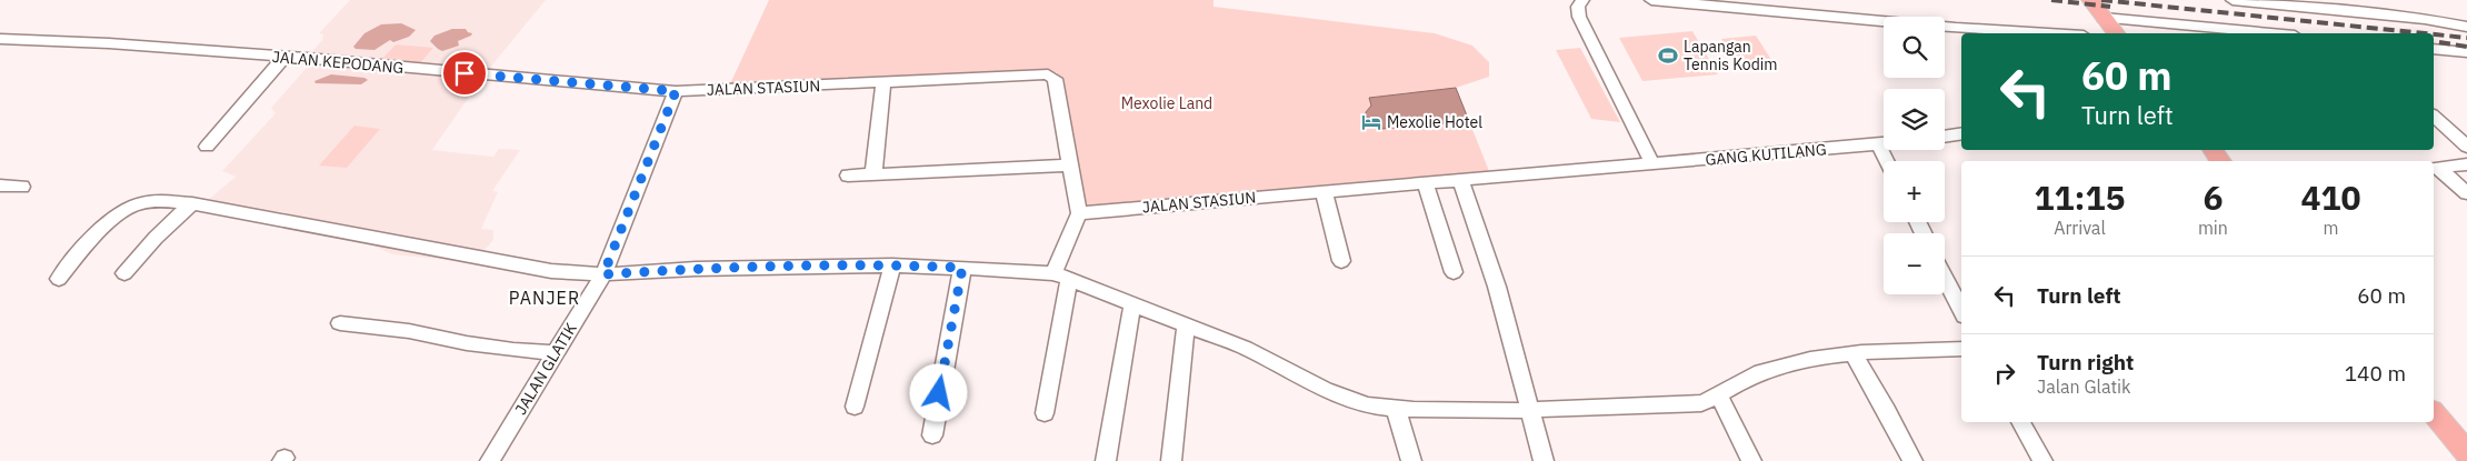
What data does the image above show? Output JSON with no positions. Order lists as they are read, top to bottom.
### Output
{
  "streets": {
    "street": [
      "JALAN KEPODANG",
      "JALAN STASIUN",
      "GANG KUTILANG",
      "JALAN GLATIK"
    ]
  },
  "crossings": [
    ["JALAN KEPODANG", "JALAN STASIUN"],
    ["JALAN KEPODANG", "JALAN GLATIK"],
    ["JALAN STASIUN", "GANG KUTILANG"],
    ["JALAN STASIUN", "JALAN GLATIK"]
  ],
  "districts": ["PANJER"],
  "parks": ["Mexolie Land"],
  "places": {
    "sports": ["Lapangan Tennis Kodim"],
    "hotel": ["Mexolie Hotel"]
  },
  "page": {
    "map_buttons": ["+", "−"],
    "turn": ["60 m", "Turn left"],
    "eta": [
      "11:15",
      "Arrival",
      "6",
      "min",
      "410",
      "m"
    ],
    "list": [
      {
        "name": "Turn left",
        "value": "60 m"
      },
      {
        "name": "Turn right",
        "note": "Jalan Glatik",
        "value": "140 m"
      }
    ]
  }
}
